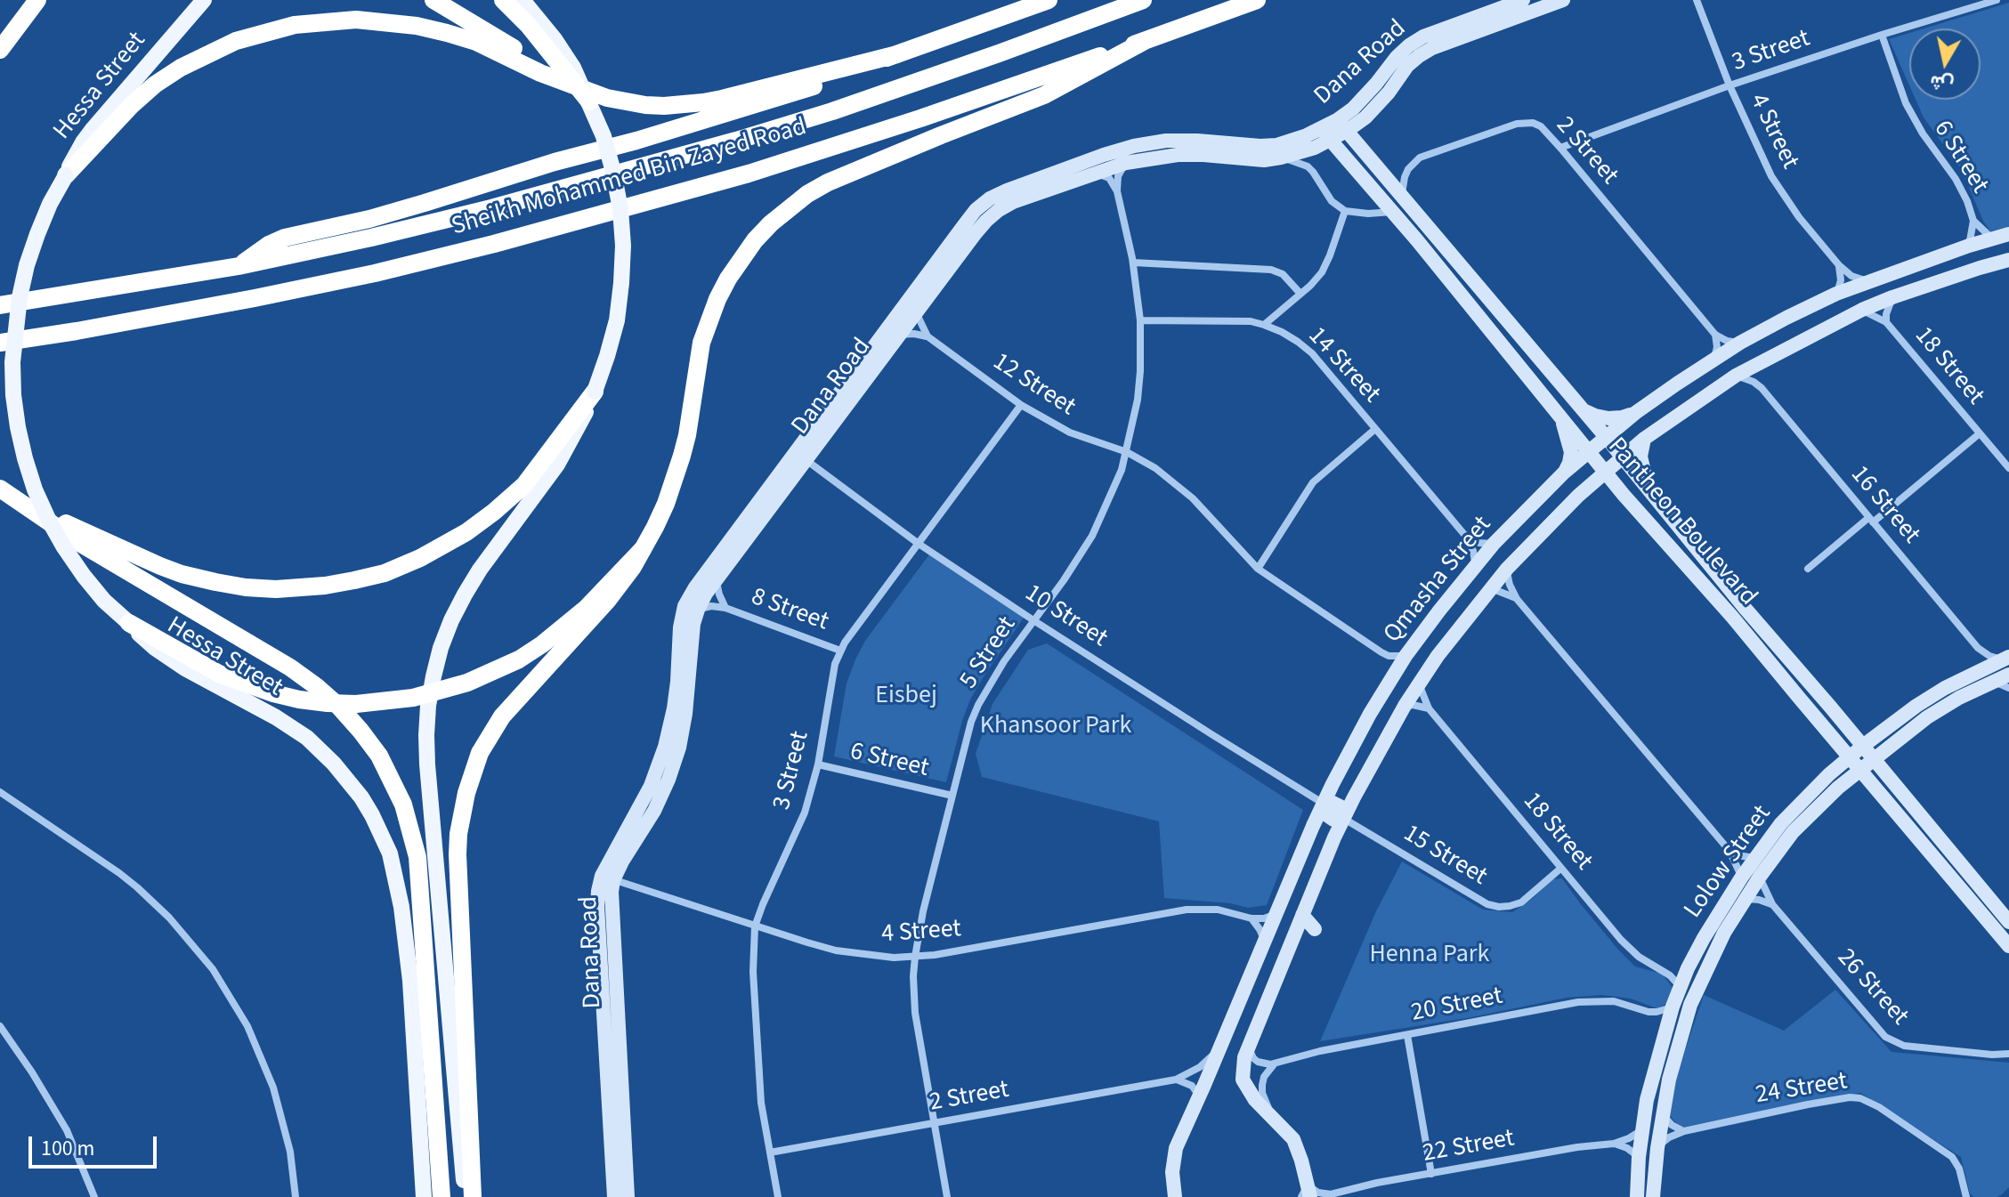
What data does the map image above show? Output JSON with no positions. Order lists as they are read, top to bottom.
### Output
{
  "streets": {
    "highway": ["Sheikh Mohammed Bin Zayed Road"],
    "main road": ["Hessa Street"],
    "street": [
      "3 Street",
      "Dana Road",
      "4 Street",
      "2 Street",
      "6 Street",
      "14 Street",
      "18 Street",
      "12 Street",
      "16 Street",
      "Pantheon Boulevard",
      "Qmasha Street",
      "8 Street",
      "10 Street",
      "5 Street",
      "15 Street",
      "Lolow Street",
      "26 Street",
      "20 Street",
      "24 Street",
      "22 Street"
    ]
  },
  "crossings": [
    ["3 Street", "4 Street"],
    ["3 Street", "2 Street"],
    ["3 Street", "6 Street"],
    ["3 Street", "12 Street"],
    ["3 Street", "8 Street"],
    ["3 Street", "10 Street"],
    ["Dana Road", "4 Street"],
    ["Dana Road", "12 Street"],
    ["Dana Road", "Pantheon Boulevard"],
    ["Dana Road", "8 Street"],
    ["Dana Road", "10 Street"],
    ["4 Street", "Qmasha Street"],
    ["4 Street", "5 Street"],
    ["2 Street", "Pantheon Boulevard"],
    ["2 Street", "Qmasha Street"],
    ["2 Street", "5 Street"],
    ["6 Street", "Qmasha Street"],
    ["6 Street", "5 Street"],
    ["14 Street", "Qmasha Street"],
    ["14 Street", "5 Street"],
    ["18 Street", "Qmasha Street"],
    ["18 Street", "15 Street"],
    ["18 Street", "Lolow Street"],
    ["12 Street", "5 Street"],
    ["16 Street", "Qmasha Street"],
    ["16 Street", "Lolow Street"],
    ["Pantheon Boulevard", "Qmasha Street"],
    ["Pantheon Boulevard", "Lolow Street"],
    ["Qmasha Street", "10 Street"],
    ["Qmasha Street", "15 Street"],
    ["Qmasha Street", "22 Street"],
    ["10 Street", "5 Street"],
    ["Lolow Street", "26 Street"],
    ["Lolow Street", "20 Street"],
    ["Lolow Street", "24 Street"],
    ["Lolow Street", "22 Street"]
  ],
  "parks": ["Eisbej", "Khansoor Park", "Henna Park"],
  "scale_bar": "100 m",
  "north": "bottom"
}
